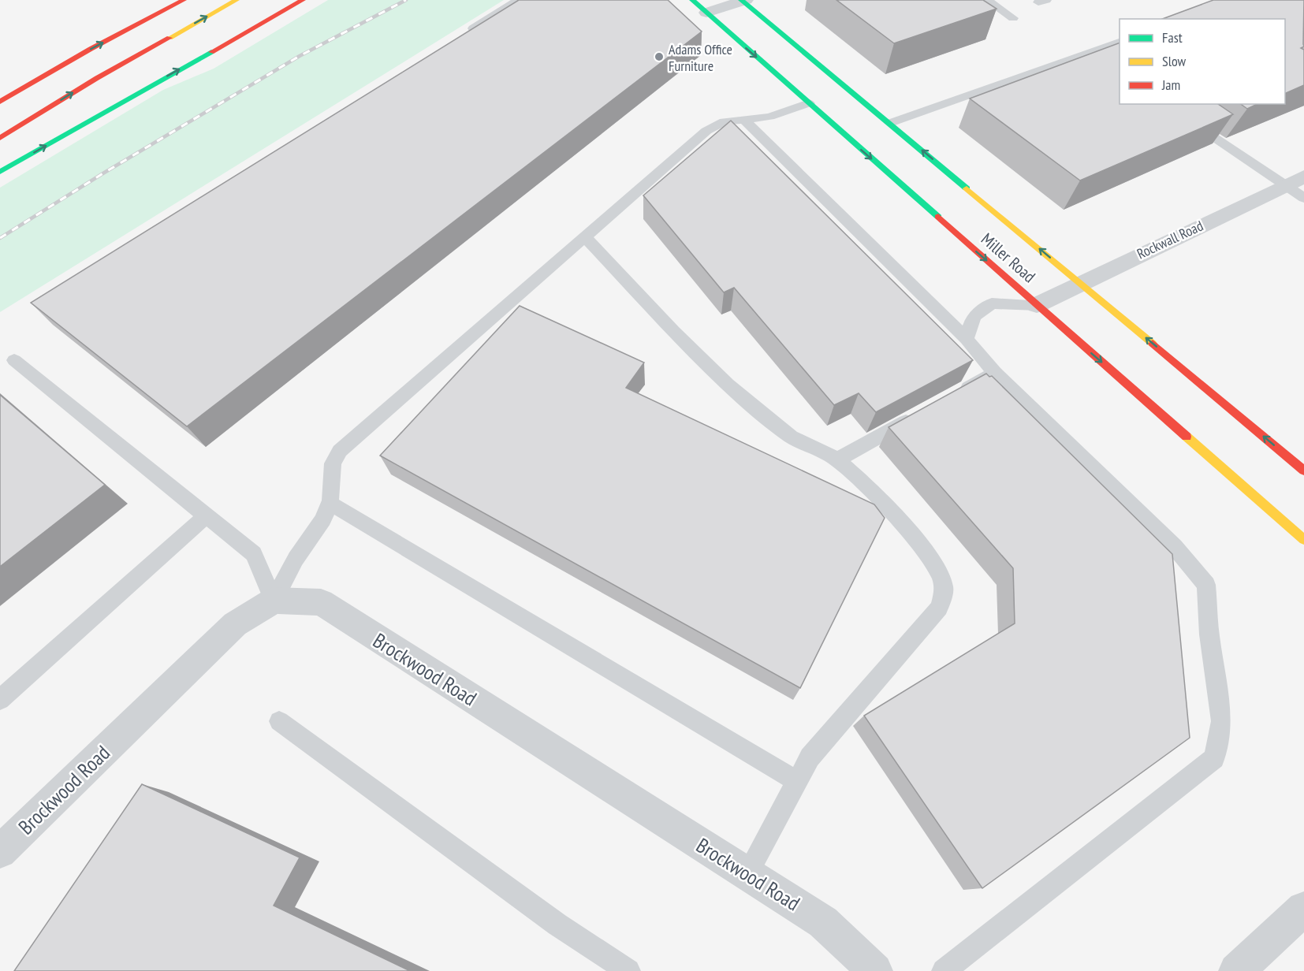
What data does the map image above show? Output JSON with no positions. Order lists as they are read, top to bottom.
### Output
{
  "streets": {
    "main road": ["Miller Road"],
    "street": ["Rockwall Road", "Brockwood Road"]
  },
  "crossings": [
    ["Rockwall Road", "Miller Road"]
  ],
  "places": ["Adams Office Furniture"],
  "legend": ["Fast", "Slow", "Jam"]
}
